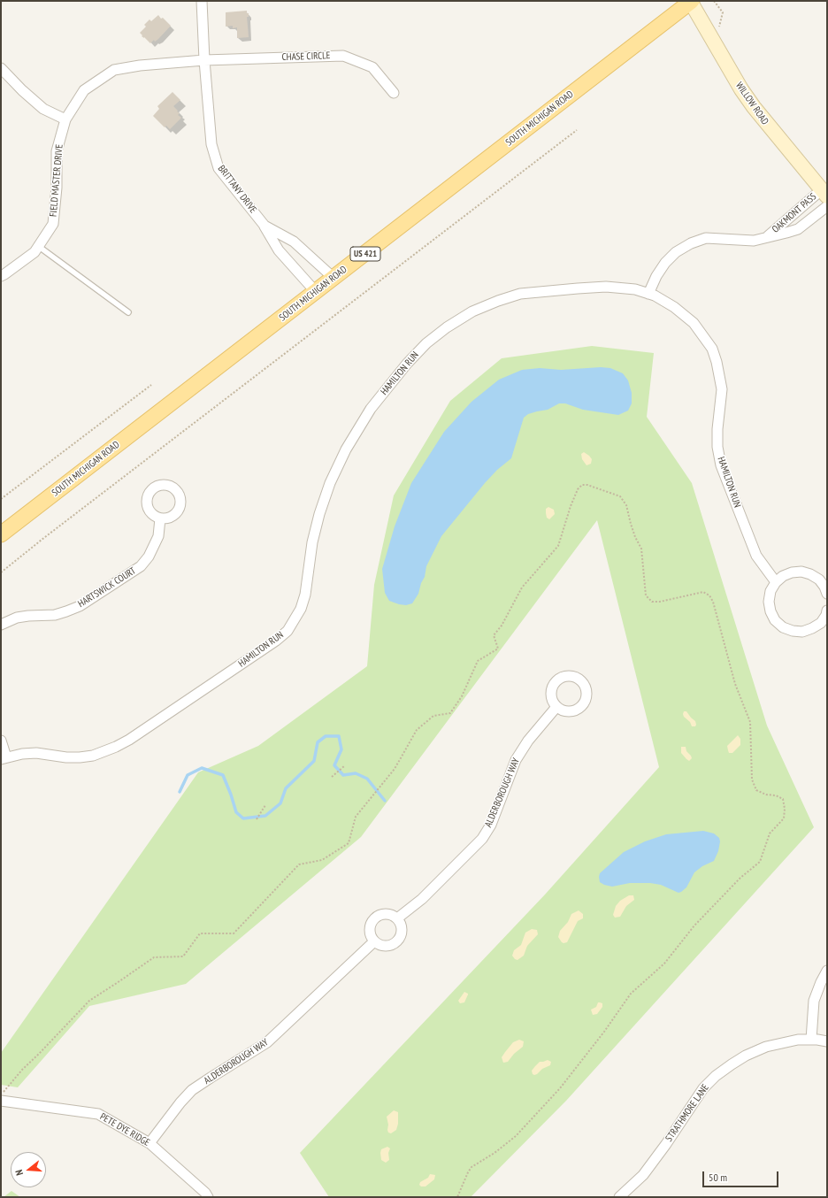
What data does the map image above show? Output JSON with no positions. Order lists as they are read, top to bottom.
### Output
{
  "streets": {
    "main road": ["SOUTH MICHIGAN ROAD", "US 421"],
    "street": [
      "CHASE CIRCLE",
      "WILLOW ROAD",
      "FIELD MASTER DRIVE",
      "BRITTANY DRIVE",
      "OAKMONT PASS",
      "HAMILTON RUN",
      "HARTSWICK COURT",
      "ALDERBOROUGH WAY",
      "STRATHMORE LANE",
      "PETE DYE RIDGE"
    ]
  },
  "crossings": [
    ["CHASE CIRCLE", "FIELD MASTER DRIVE"],
    ["CHASE CIRCLE", "BRITTANY DRIVE"],
    ["WILLOW ROAD", "SOUTH MICHIGAN ROAD"],
    ["WILLOW ROAD", "OAKMONT PASS"],
    ["SOUTH MICHIGAN ROAD", "BRITTANY DRIVE"],
    ["FIELD MASTER DRIVE", "BRITTANY DRIVE"],
    ["OAKMONT PASS", "HAMILTON RUN"],
    ["ALDERBOROUGH WAY", "PETE DYE RIDGE"]
  ],
  "scale_bar": "50 m",
  "north": "left"
}
